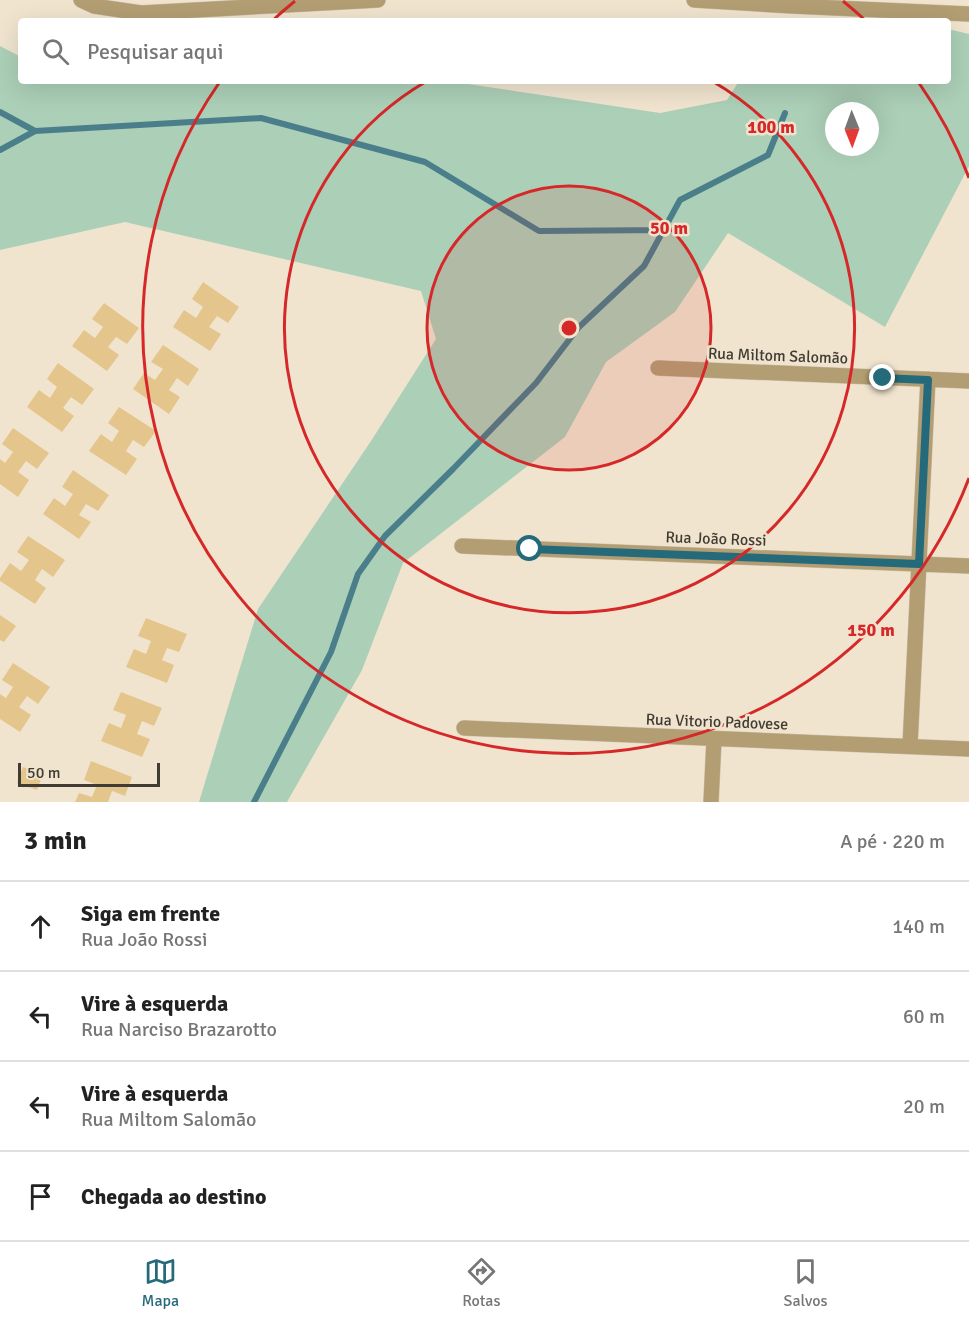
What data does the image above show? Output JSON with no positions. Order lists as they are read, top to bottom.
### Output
{
  "streets": {
    "street": ["Rua Miltom Salomão", "Rua João Rossi", "Rua Vitorio Padovese"]
  },
  "scale_bar": "50 m",
  "north": "bottom",
  "page": {
    "search": "Pesquisar aqui",
    "scale": "50 m",
    "heading": ["3 min", "A pé · 220 m"],
    "list": [
      ["Siga em frente", "Rua João Rossi", "140 m"],
      ["Vire à esquerda", "Rua Narciso Brazarotto", "60 m"],
      ["Vire à esquerda", "Rua Miltom Salomão", "20 m"],
      "Chegada ao destino"
    ],
    "nav": ["Mapa", "Rotas", "Salvos"]
  },
  "rings": ["100 m", "50 m", "150 m"]
}
